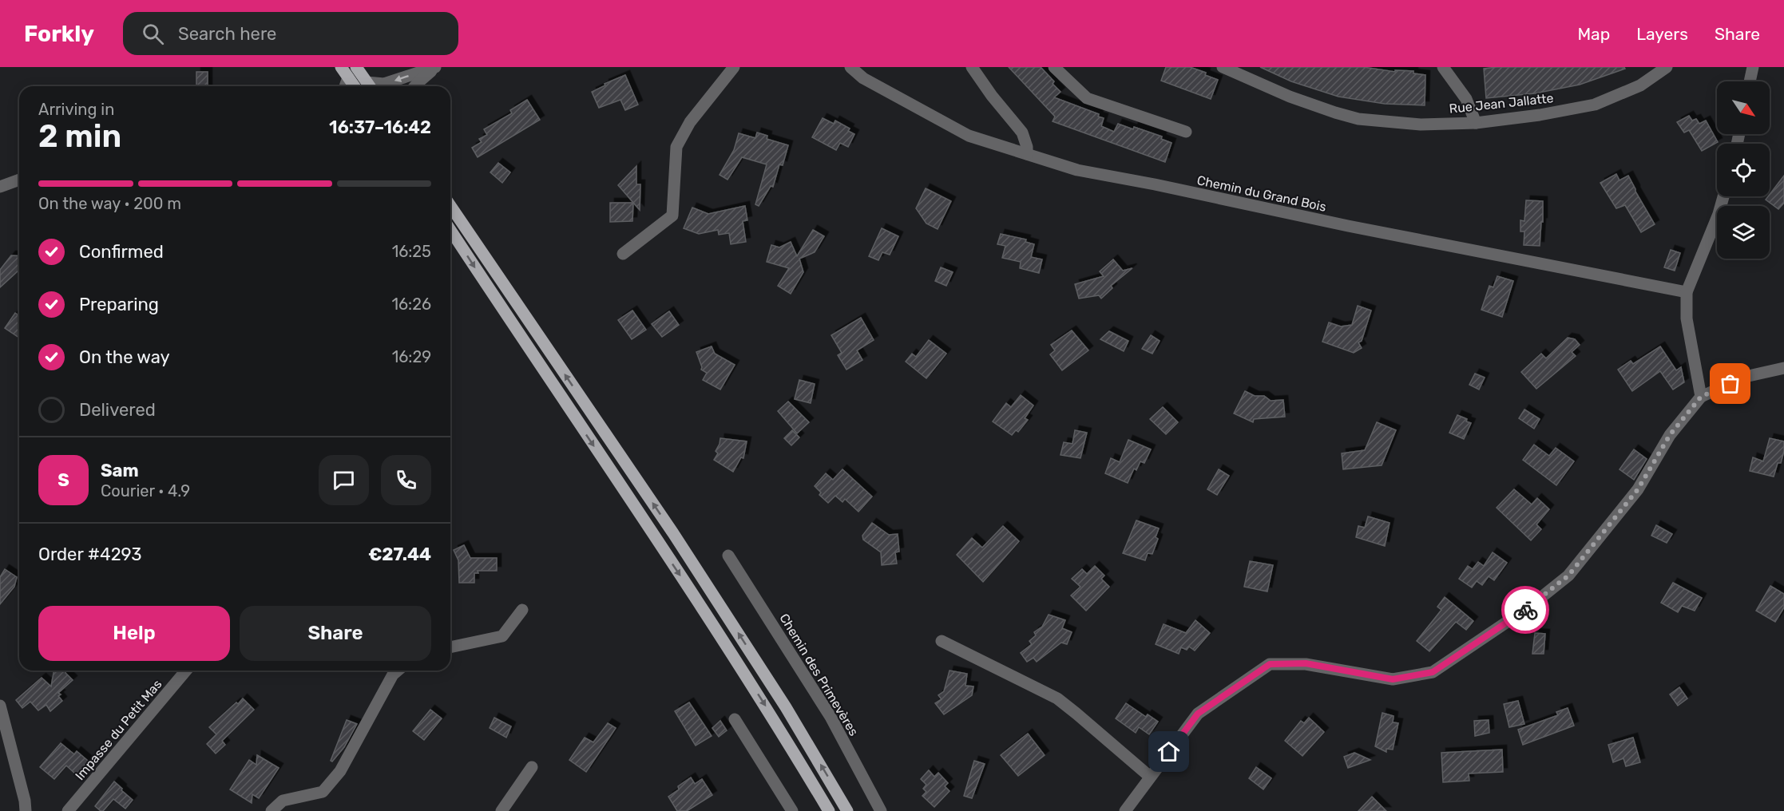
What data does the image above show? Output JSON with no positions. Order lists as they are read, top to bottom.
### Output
{
  "streets": {
    "street": [
      "Rue Jean Jallatte",
      "Chemin du Grand Bois",
      "Chemin des Primevères",
      "Impasse du Petit Mas"
    ]
  },
  "north": "bottom right",
  "page": {
    "header": "Forkly",
    "search": "Search here",
    "nav": ["Map", "Layers", "Share"],
    "heading": ["2 min", "Arriving in", "16:37–16:42"],
    "panel": [
      "Sam",
      "Courier · 4.9",
      "Order #4293",
      "€27.44"
    ],
    "bar": "On the way · 200 m",
    "list": [
      ["Confirmed", "16:25"],
      ["Preparing", "16:26"],
      ["On the way", "16:29"],
      "Delivered"
    ],
    "round": "S",
    "buttons": ["Help", "Share"]
  }
}
